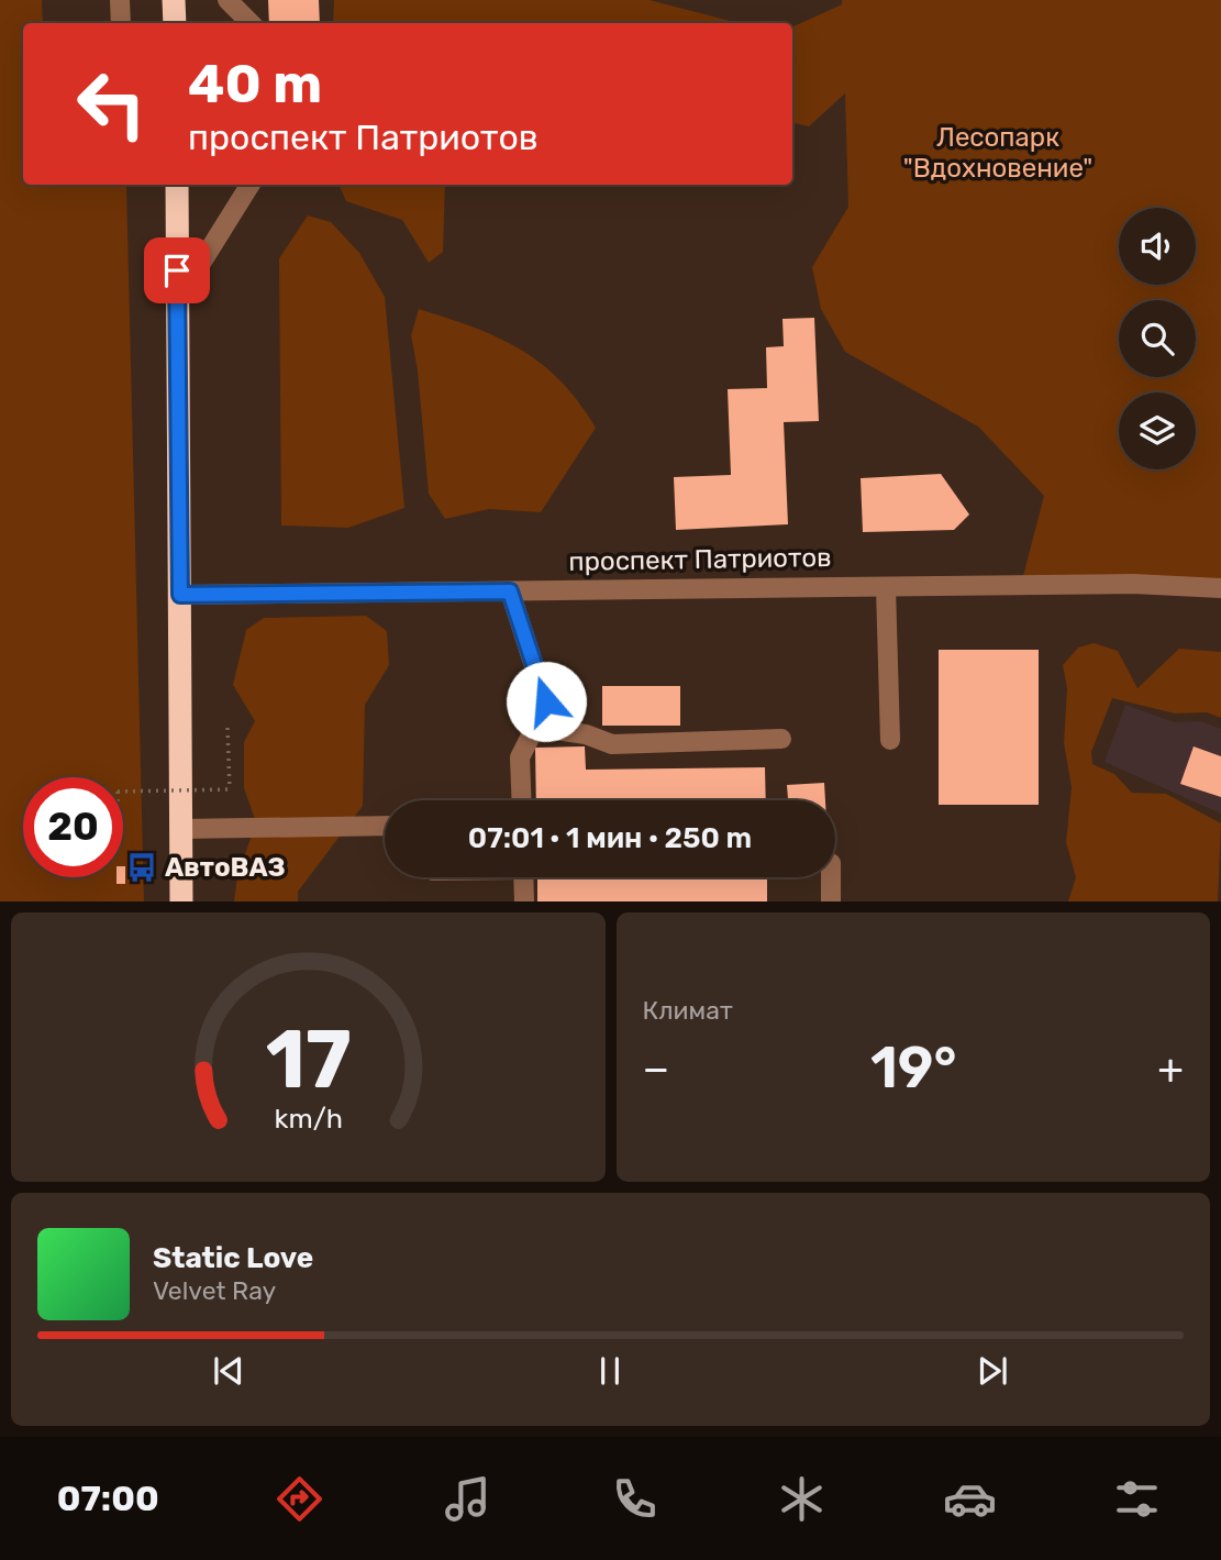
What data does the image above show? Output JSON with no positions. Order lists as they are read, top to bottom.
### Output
{
  "streets": {
    "street": ["проспект Патриотов"]
  },
  "parks": ["Лесопарк \"Вдохновение\""],
  "places": {
    "bus stop": ["АвтоВАЗ"]
  },
  "page": {
    "turn": ["40 m", "проспект Патриотов"],
    "limit": "20",
    "trip": "07:01 · 1 мин · 250 m",
    "tile": "Климат",
    "heat": ["−", "19°", "+"],
    "song": ["Static Love", "Velvet Ray"],
    "tabs": "07:00",
    "gauge": ["17", "km/h"]
  }
}
